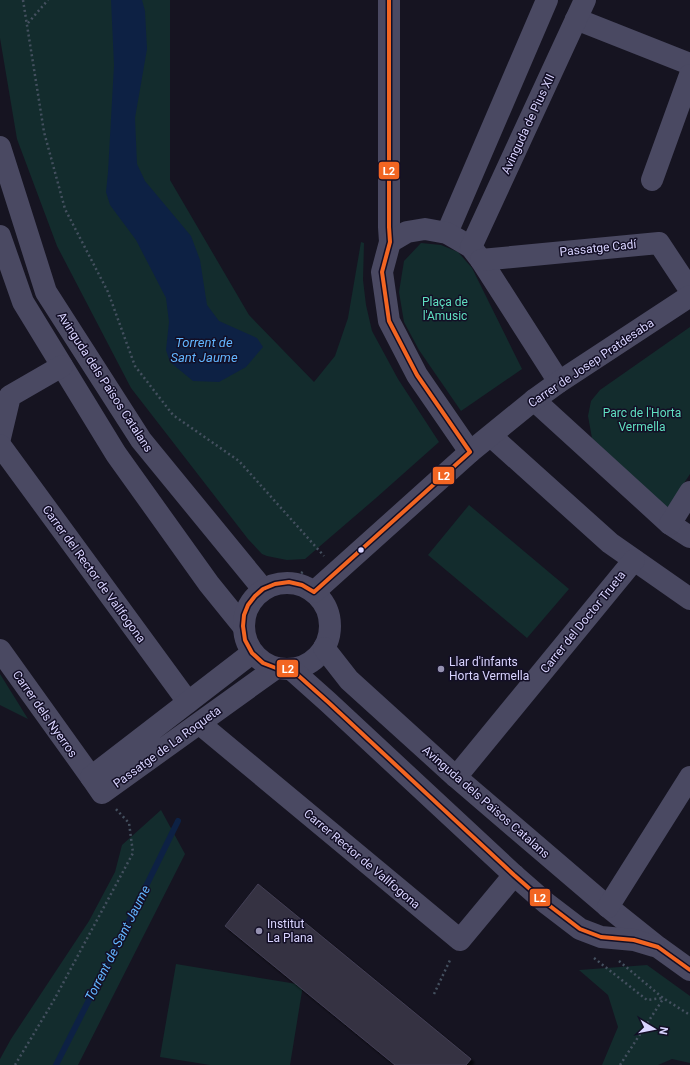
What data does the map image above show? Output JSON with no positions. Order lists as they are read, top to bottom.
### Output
{
  "streets": {
    "street": [
      "Avinguda de Pius XII",
      "Passatge Cadí",
      "Carrer de Josep Pratdesaba",
      "Avinguda dels Països Catalans",
      "Carrer del Rector de Vallfogona",
      "Carrer del Doctor Trueta",
      "Carrer dels Nyerros",
      "Passatge de La Roqueta",
      "Carrer Rector de Vallfogona"
    ]
  },
  "crossings": [
    ["Avinguda de Pius XII", "Passatge Cadí"],
    ["Carrer de Josep Pratdesaba", "Avinguda dels Països Catalans"],
    ["Carrer de Josep Pratdesaba", "Passatge de La Roqueta"],
    ["Avinguda dels Països Catalans", "Carrer del Doctor Trueta"],
    ["Avinguda dels Països Catalans", "Passatge de La Roqueta"],
    ["Carrer del Rector de Vallfogona", "Passatge de La Roqueta"],
    ["Carrer dels Nyerros", "Passatge de La Roqueta"],
    ["Passatge de La Roqueta", "Carrer Rector de Vallfogona"]
  ],
  "water": ["Torrent de Sant Jaume"],
  "parks": ["Plaça de l'Amusic", "Parc de l'Horta Vermella"],
  "places": ["Llar d'infants Horta Vermella", "Institut La Plana"],
  "lines": ["transit line L2"],
  "north": "right"
}
